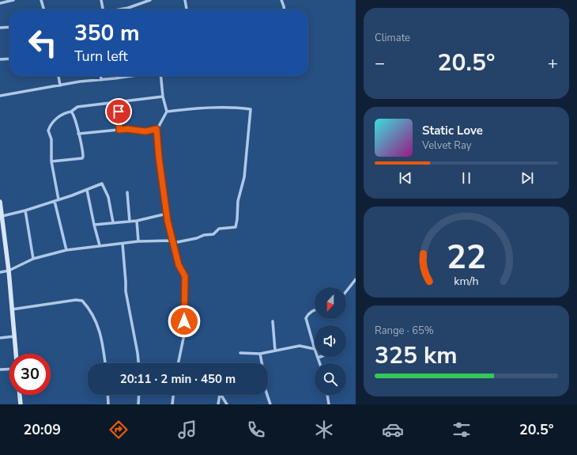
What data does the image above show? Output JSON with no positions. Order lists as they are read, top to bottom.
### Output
{
  "north": "bottom",
  "page": {
    "tile": [
      "Climate",
      ["Range · 65%", "325 km"]
    ],
    "turn": ["350 m", "Turn left"],
    "heat": ["−", "20.5°", "+"],
    "song": ["Static Love", "Velvet Ray"],
    "limit": "30",
    "trip": "20:11 · 2 min · 450 m",
    "tabs": ["20:09", "20.5°"],
    "gauge": ["22", "km/h"]
  }
}
